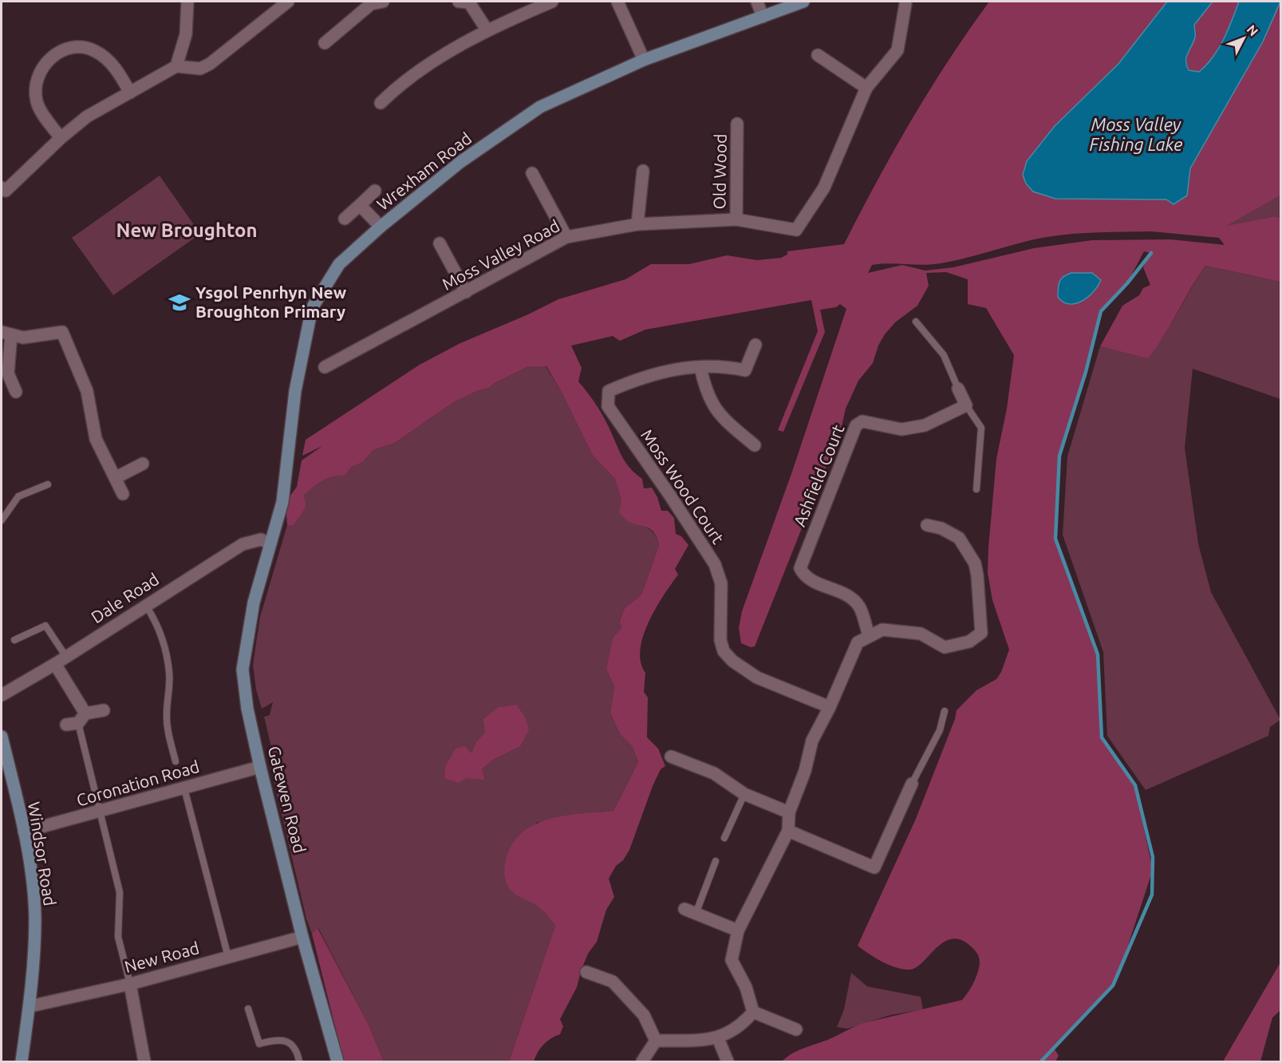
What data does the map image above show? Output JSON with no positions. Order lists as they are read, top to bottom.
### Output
{
  "streets": {
    "main road": ["Wrexham Road", "Gatewen Road", "Windsor Road"],
    "street": [
      "Old Wood",
      "Moss Valley Road",
      "Ashfield Court",
      "Moss Wood Court",
      "Dale Road",
      "Coronation Road",
      "New Road"
    ]
  },
  "crossings": [
    ["Wrexham Road", "Dale Road"],
    ["Wrexham Road", "Gatewen Road"],
    ["Old Wood", "Moss Valley Road"],
    ["Dale Road", "Gatewen Road"],
    ["Coronation Road", "Gatewen Road"],
    ["Coronation Road", "Windsor Road"],
    ["Gatewen Road", "New Road"],
    ["Windsor Road", "New Road"]
  ],
  "districts": ["New Broughton"],
  "water": ["Moss Valley Fishing Lake"],
  "places": {
    "school or university": ["Ysgol Penrhyn New Broughton Primary"]
  },
  "north": "top right"
}
